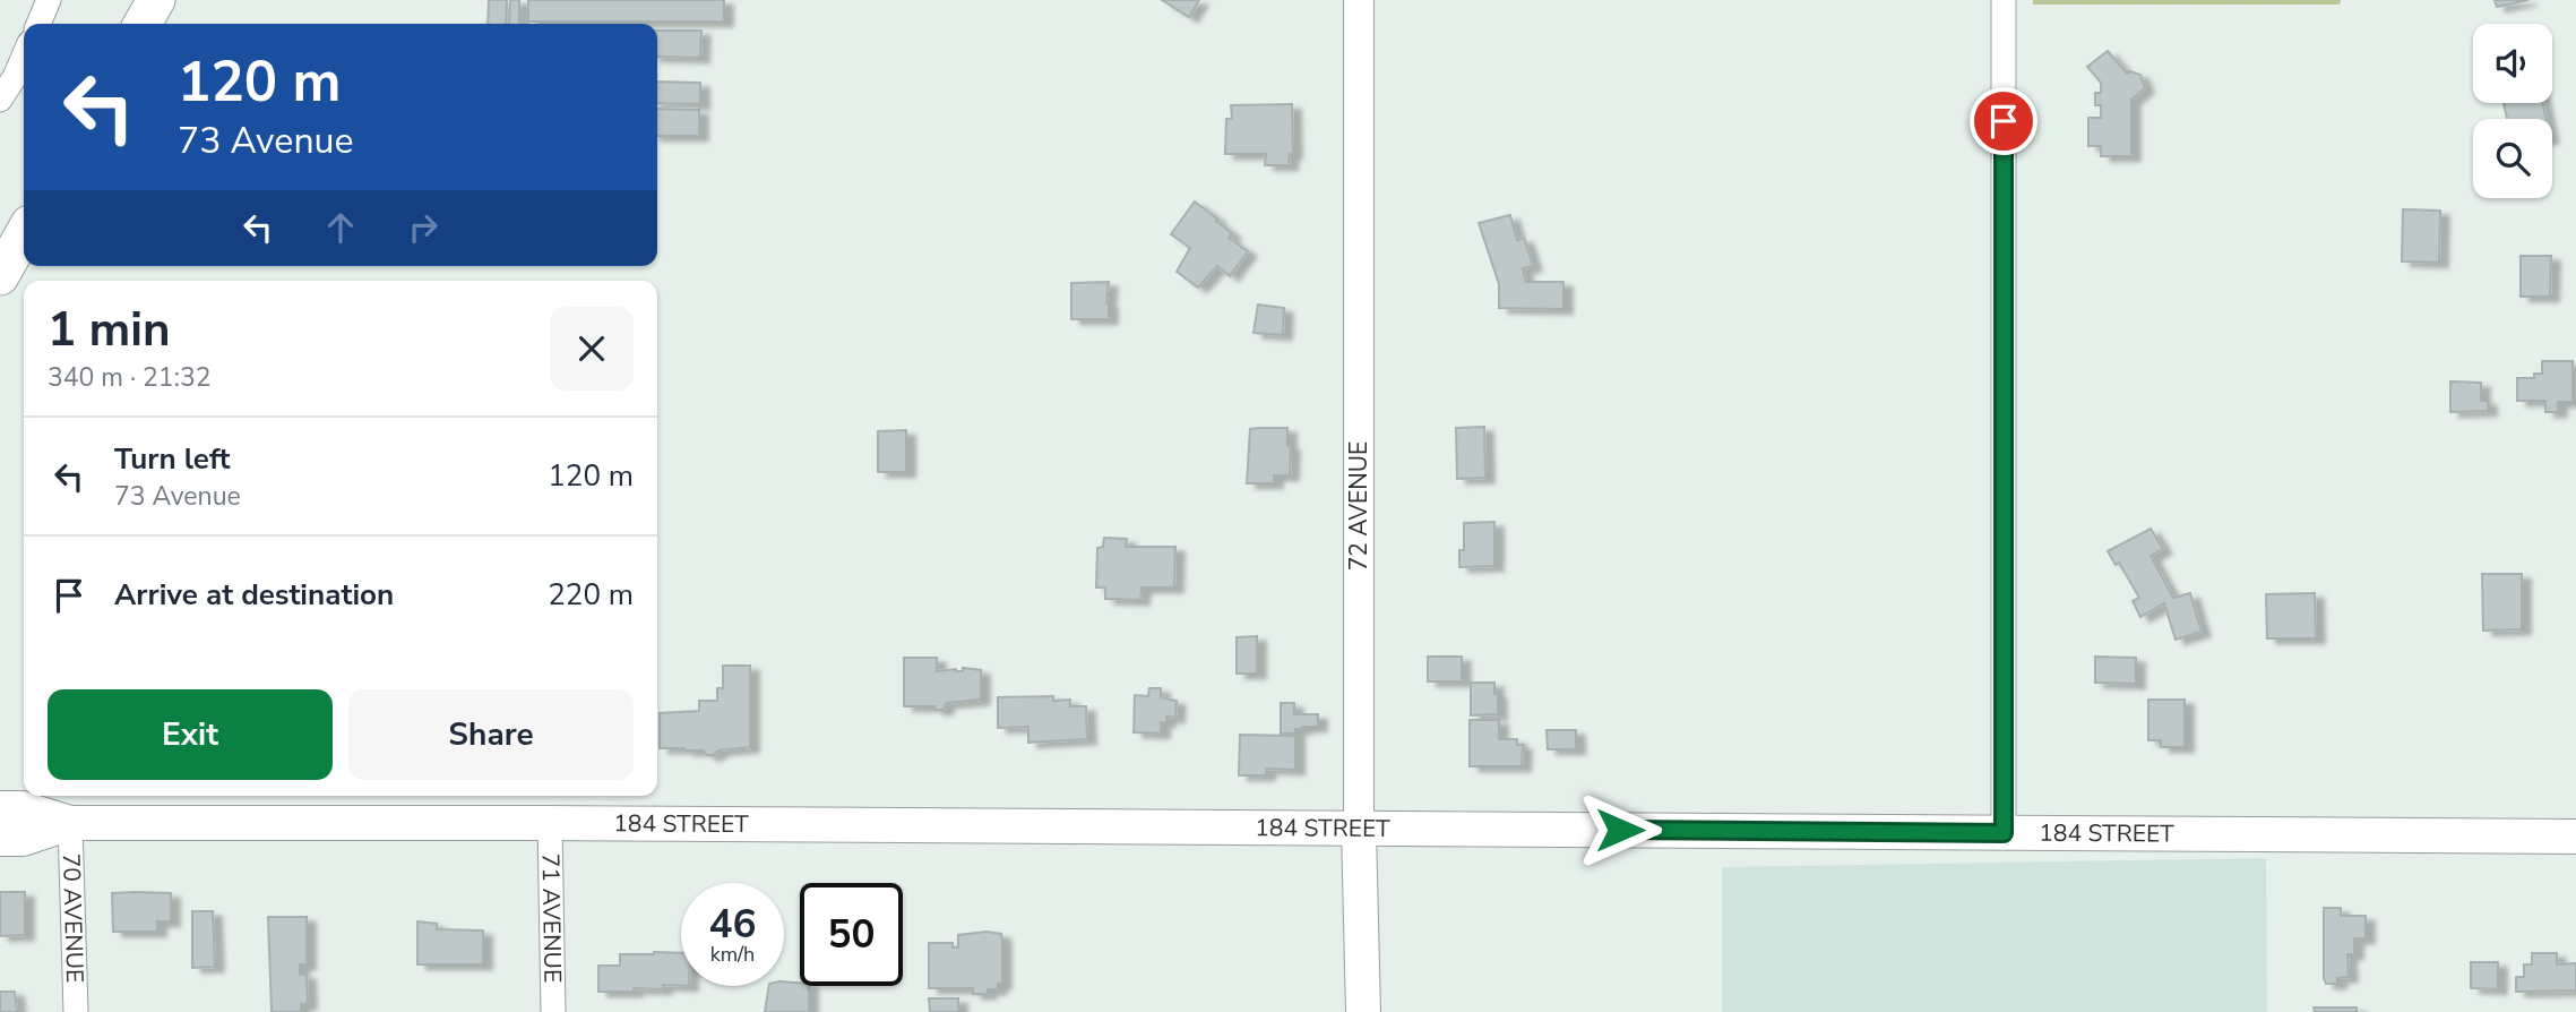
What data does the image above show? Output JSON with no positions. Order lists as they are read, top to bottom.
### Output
{
  "streets": {
    "main road": ["72 AVENUE", "184 STREET"],
    "street": ["70 AVENUE", "71 AVENUE"]
  },
  "crossings": [
    ["72 AVENUE", "184 STREET"],
    ["184 STREET", "70 AVENUE"],
    ["184 STREET", "71 AVENUE"]
  ],
  "page": {
    "turn": ["120 m", "73 Avenue"],
    "heading": ["1 min", "340 m · 21:32"],
    "list": [
      {
        "name": "Turn left",
        "note": "73 Avenue",
        "value": "120 m"
      },
      {
        "name": "Arrive at destination",
        "value": "220 m"
      }
    ],
    "buttons": ["Exit", "Share"],
    "speed": "46 km/h",
    "limit": "50"
  }
}
